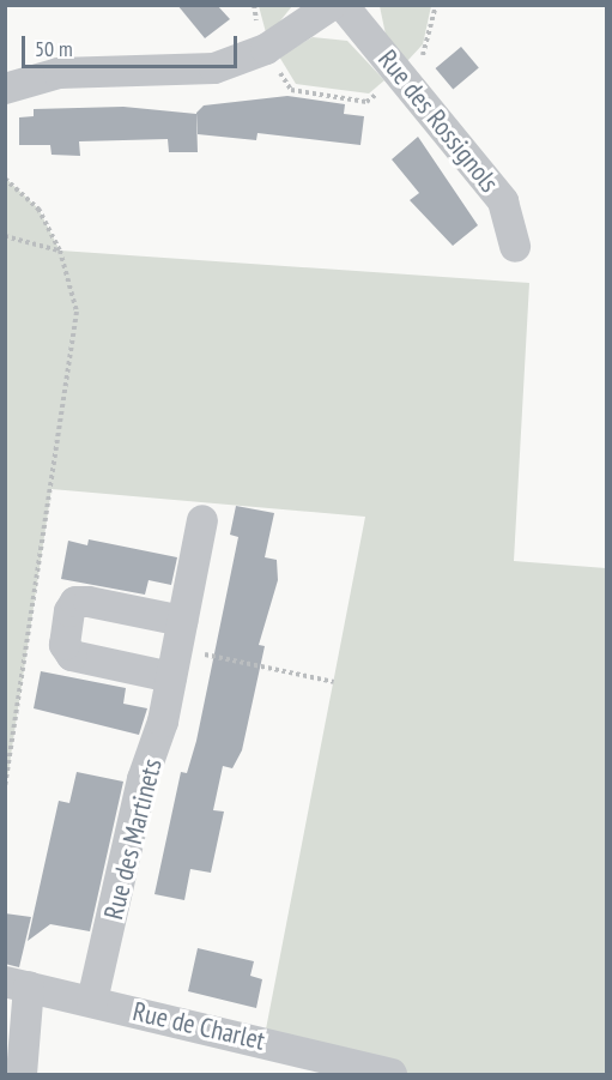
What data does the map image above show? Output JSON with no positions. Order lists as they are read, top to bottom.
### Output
{
  "streets": {
    "street": ["Rue des Rossignols", "Rue des Martinets", "Rue de Charlet"]
  },
  "crossings": [
    ["Rue des Martinets", "Rue de Charlet"]
  ],
  "scale_bar": "50 m"
}
